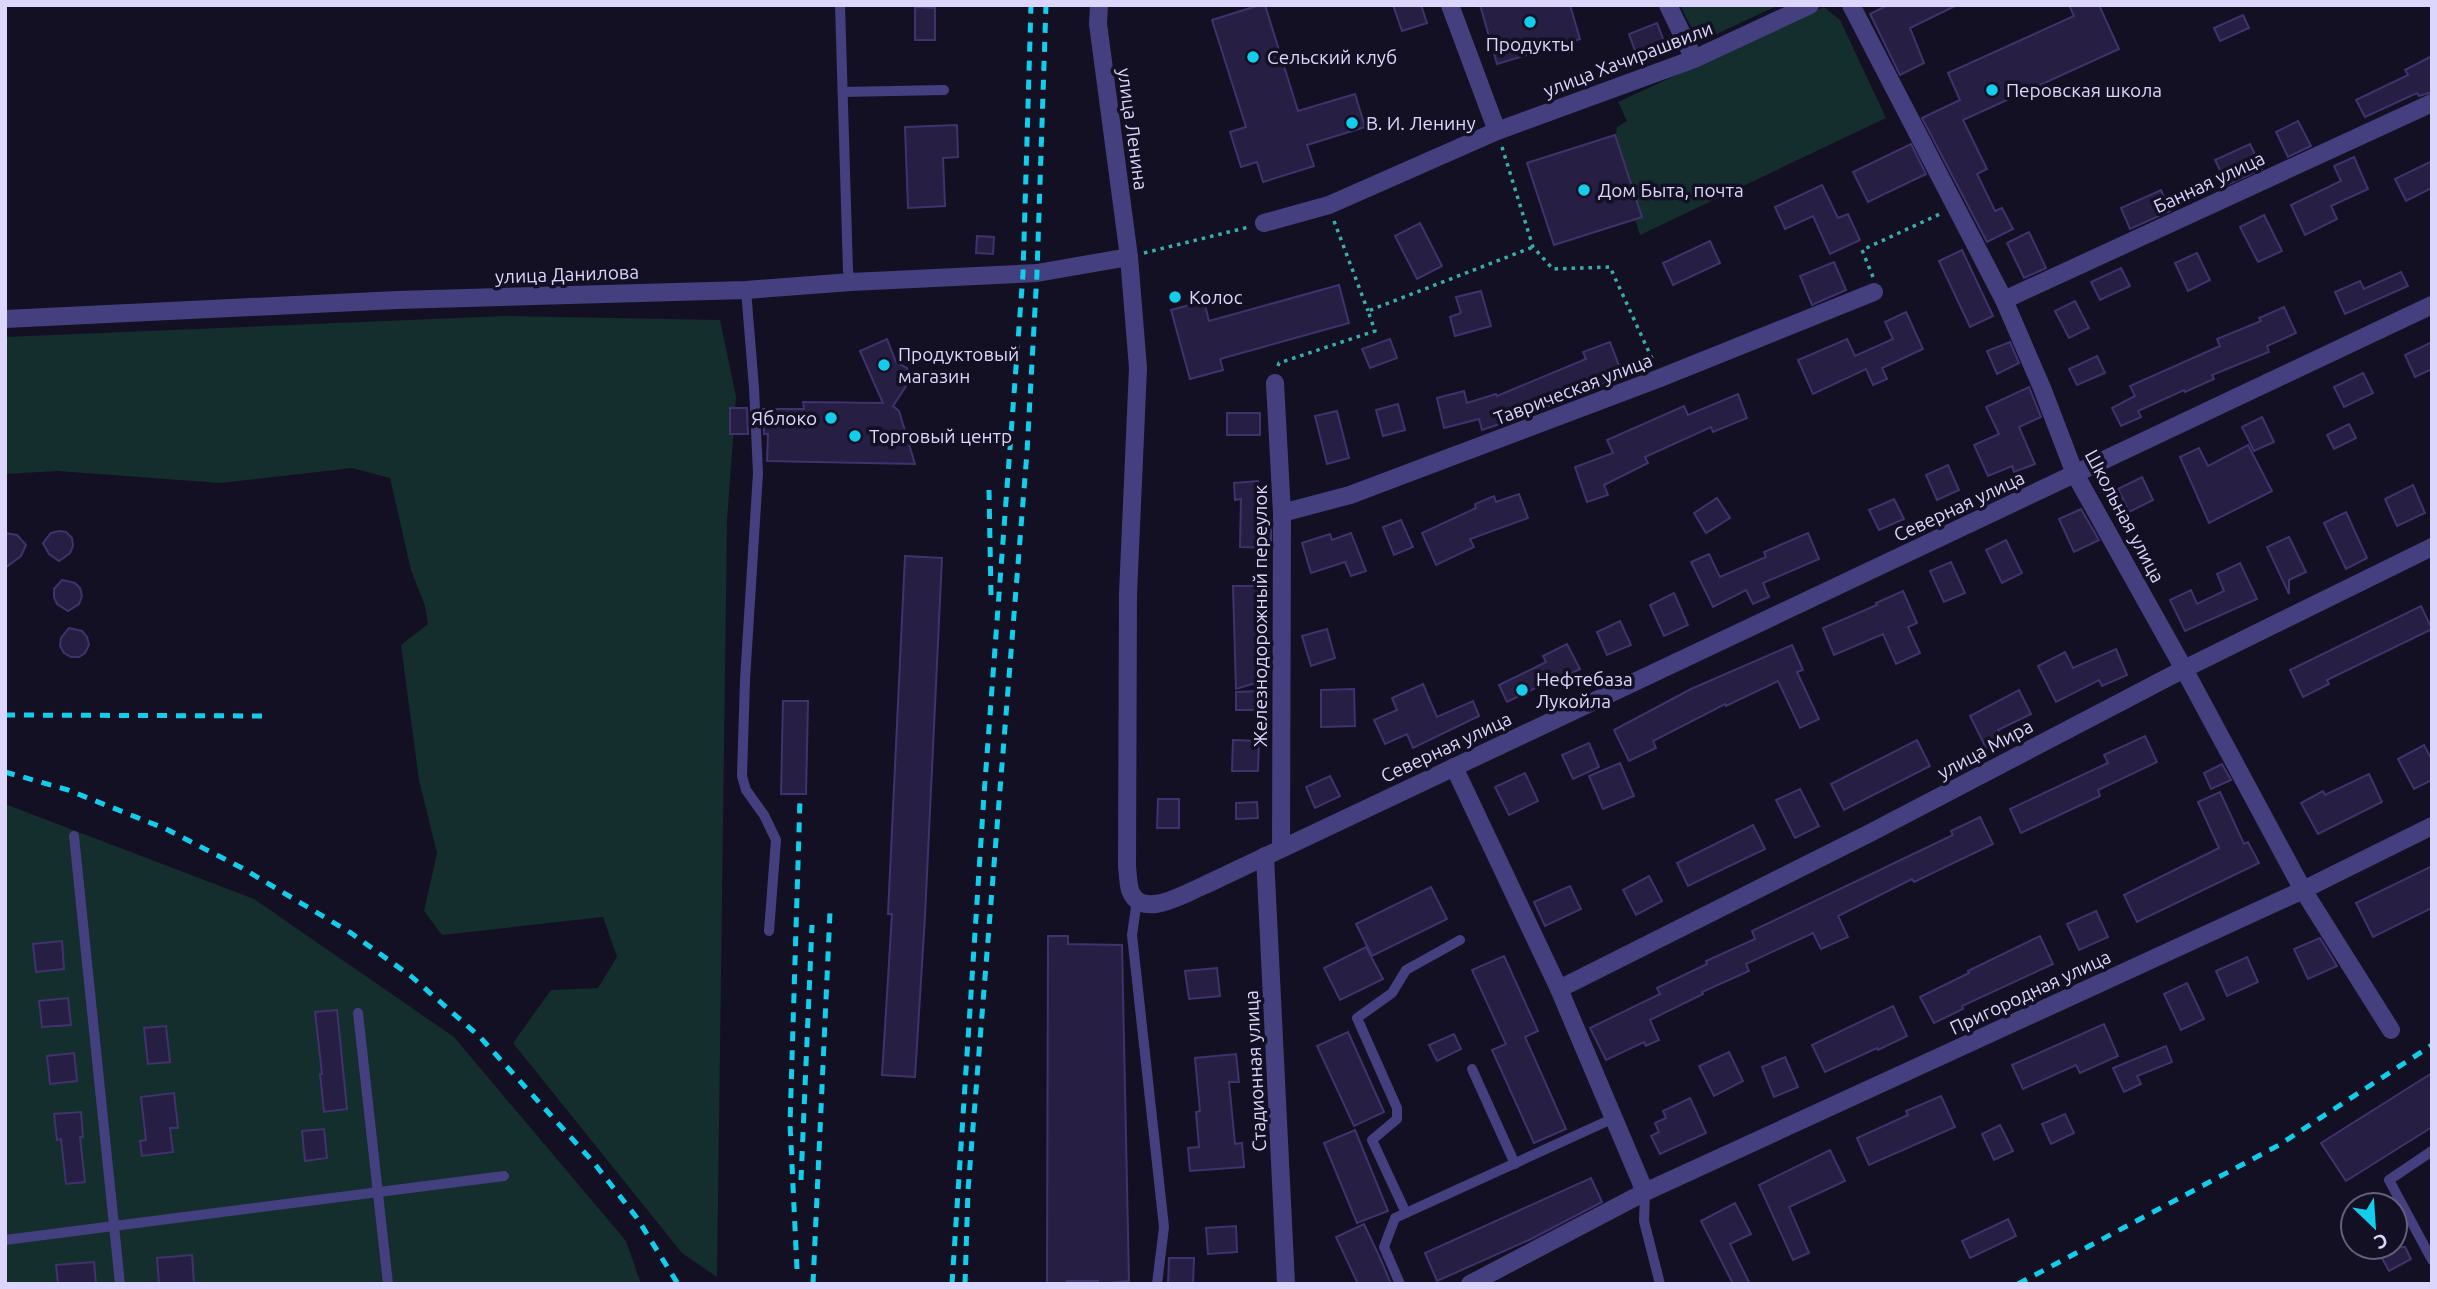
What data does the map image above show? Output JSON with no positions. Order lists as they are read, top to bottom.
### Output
{
  "streets": {
    "street": [
      "улица Хачирашвили",
      "улица Ленина",
      "Банная улица",
      "улица Данилова",
      "Таврическая улица",
      "Северная улица",
      "Школьная улица",
      "Железнодорожный переулок",
      "улица Мира",
      "Пригородная улица",
      "Стадионная улица"
    ]
  },
  "crossings": [
    ["улица Ленина", "улица Данилова"],
    ["Банная улица", "Школьная улица"],
    ["Таврическая улица", "Железнодорожный переулок"],
    ["Северная улица", "Школьная улица"],
    ["Северная улица", "Железнодорожный переулок"],
    ["Северная улица", "Стадионная улица"],
    ["Школьная улица", "улица Мира"],
    ["Школьная улица", "Пригородная улица"],
    ["Железнодорожный переулок", "Стадионная улица"]
  ],
  "places": [
    "Продукты",
    "Сельский клуб",
    "Перовская школа",
    "В. И. Ленину",
    "Дом Быта, почта",
    "Колос",
    "Продуктовый магазин",
    "Яблоко",
    "Торговый центр",
    "Нефтебаза Лукойла"
  ],
  "north": "bottom right"
}
